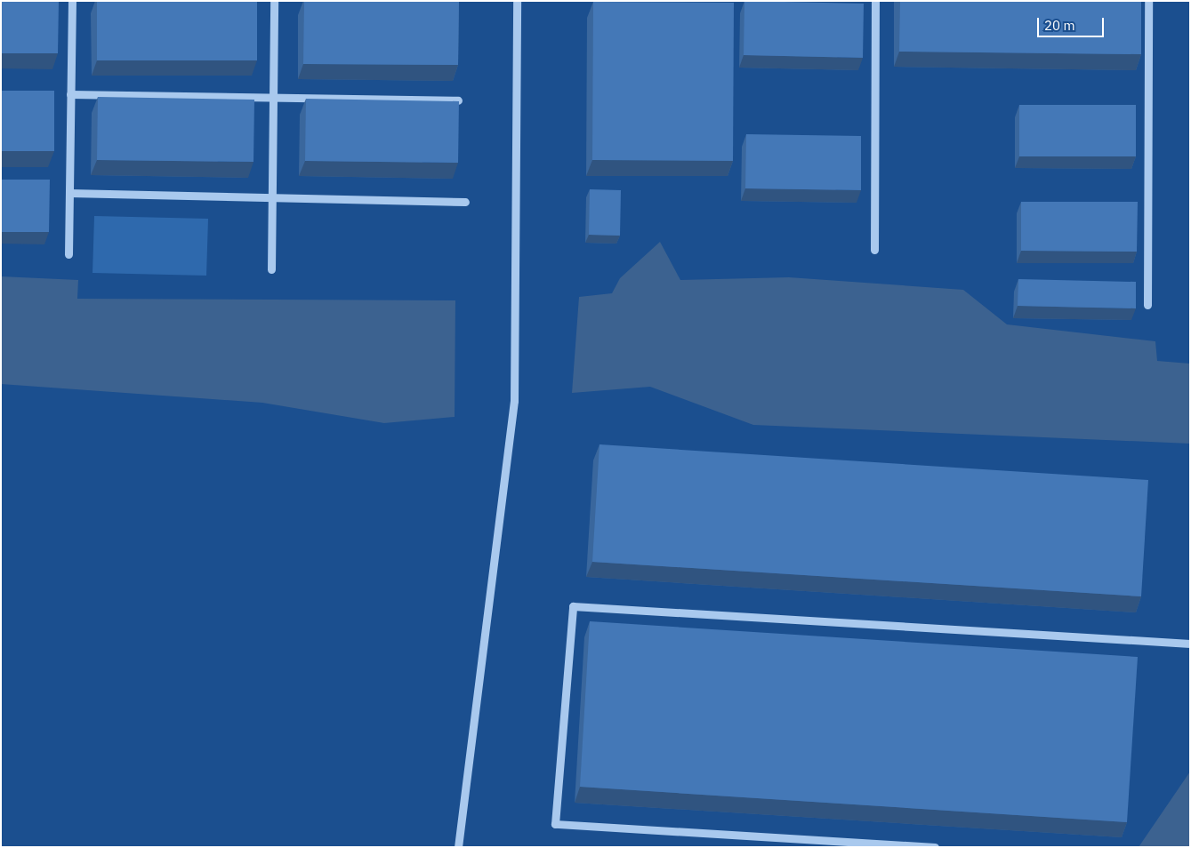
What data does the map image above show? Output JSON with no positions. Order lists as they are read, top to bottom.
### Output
{
  "scale_bar": "20 m"
}
